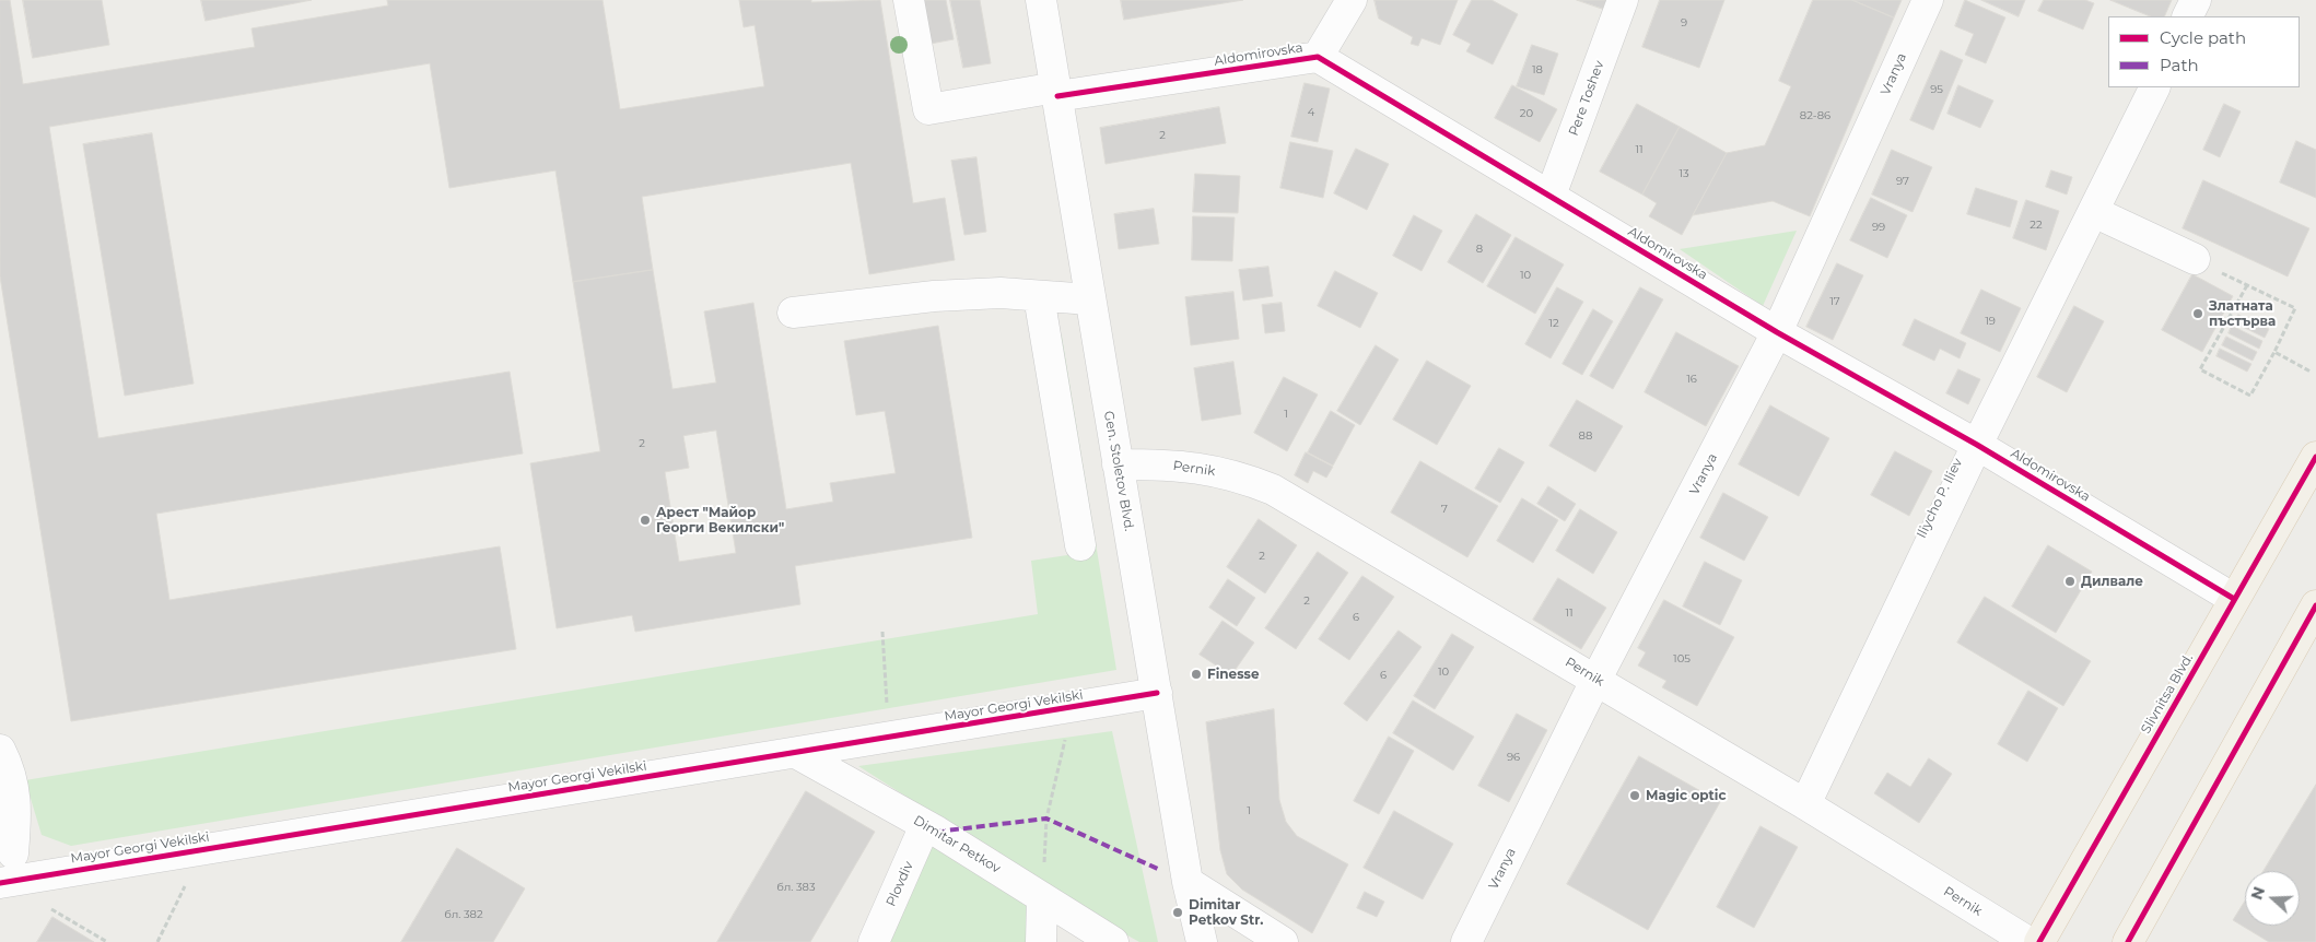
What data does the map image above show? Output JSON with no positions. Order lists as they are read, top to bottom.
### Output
{
  "streets": {
    "main road": ["Slivnitsa Blvd."],
    "street": [
      "Aldomirovska",
      "Vranya",
      "Pere Toshev",
      "Pernik",
      "Gen. Stoletov Blvd.",
      "Iliycho P. Iliev",
      "Mayor Georgi Vekilski",
      "Dimitar Petkov",
      "Plovdiv"
    ]
  },
  "crossings": [
    ["Aldomirovska", "Vranya"],
    ["Aldomirovska", "Pere Toshev"],
    ["Aldomirovska", "Gen. Stoletov Blvd."],
    ["Aldomirovska", "Iliycho P. Iliev"],
    ["Aldomirovska", "Slivnitsa Blvd."],
    ["Vranya", "Pernik"],
    ["Pernik", "Gen. Stoletov Blvd."],
    ["Pernik", "Iliycho P. Iliev"],
    ["Gen. Stoletov Blvd.", "Mayor Georgi Vekilski"],
    ["Mayor Georgi Vekilski", "Dimitar Petkov"],
    ["Dimitar Petkov", "Plovdiv"]
  ],
  "places": [
    "Златната пъстърва",
    "Арест \"Майор Георги Векилски\"",
    "Дилвале",
    "Finesse",
    "Magic optic",
    "Dimitar Petkov Str."
  ],
  "house_numbers": [
    "9",
    "18",
    "95",
    "4",
    "20",
    "82-86",
    "2",
    "11",
    "13",
    "97",
    "22",
    "99",
    "8",
    "10",
    "17",
    "19",
    "12",
    "16",
    "1",
    "88",
    "2",
    "7",
    "2",
    "2",
    "11",
    "6",
    "105",
    "10",
    "6",
    "96",
    "1",
    "бл. 383",
    "бл. 382"
  ],
  "legend": ["Cycle path", "Path"],
  "north": "left"
}
